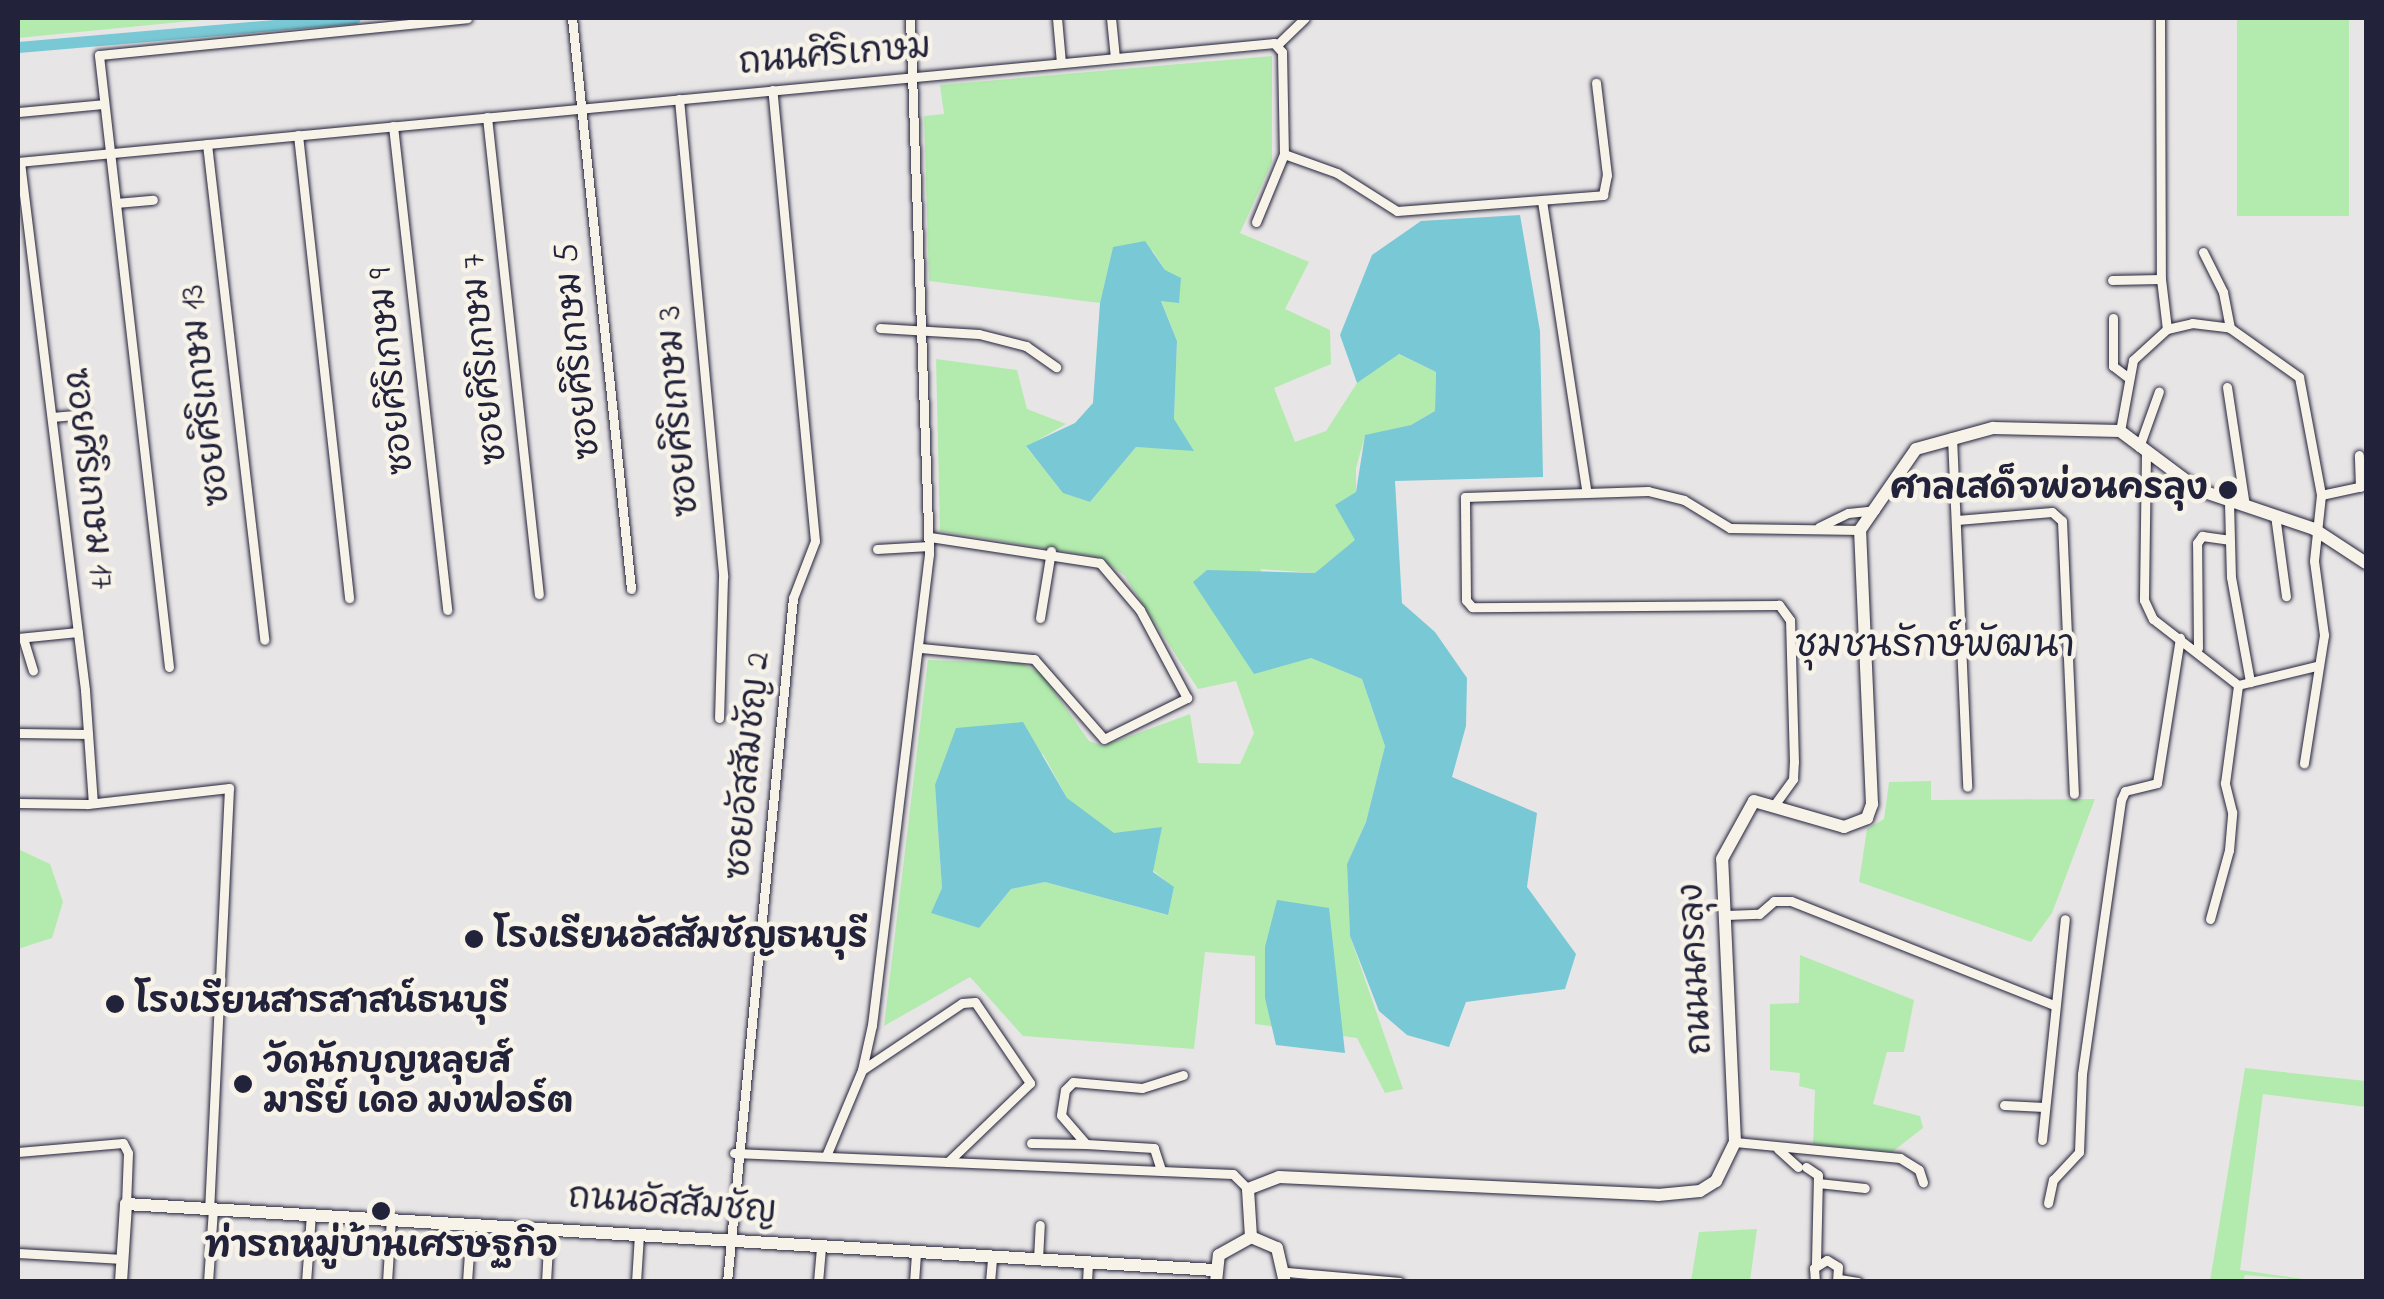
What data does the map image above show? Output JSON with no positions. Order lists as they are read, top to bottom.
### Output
{
  "streets": {
    "street": [
      "ถนนศิริเกษม",
      "ซอยศิริเกษม 5",
      "ซอยศิริเกษม 7",
      "ซอยศิริเกษม 9",
      "ซอยศิริเกษม 13",
      "ซอยศิริเกษม 3",
      "ซอยศิริเกษม 17",
      "ซอยอัสสัมชัญ 2",
      "ถนนนครลุง",
      "ถนนอัสสัมชัญ"
    ]
  },
  "crossings": [
    ["ถนนศิริเกษม", "ซอยศิริเกษม 5"],
    ["ถนนศิริเกษม", "ซอยศิริเกษม 7"],
    ["ถนนศิริเกษม", "ซอยศิริเกษม 9"],
    ["ถนนศิริเกษม", "ซอยศิริเกษม 13"],
    ["ถนนศิริเกษม", "ซอยศิริเกษม 3"],
    ["ถนนศิริเกษม", "ซอยศิริเกษม 17"],
    ["ถนนศิริเกษม", "ซอยอัสสัมชัญ 2"],
    ["ซอยอัสสัมชัญ 2", "ถนนอัสสัมชัญ"]
  ],
  "districts": ["ชุมชนรักษ์พัฒนา"],
  "places": [
    "ศาลเสด็จพ่อนครลุง",
    "โรงเรียนอัสสัมชัญธนบุรี",
    "โรงเรียนสารสาสน์ธนบุรี",
    "วัดนักบุญหลุยส์ มารีย์ เดอ มงฟอร์ต",
    "ท่ารถหมู่บ้านเศรษฐกิจ"
  ]
}
